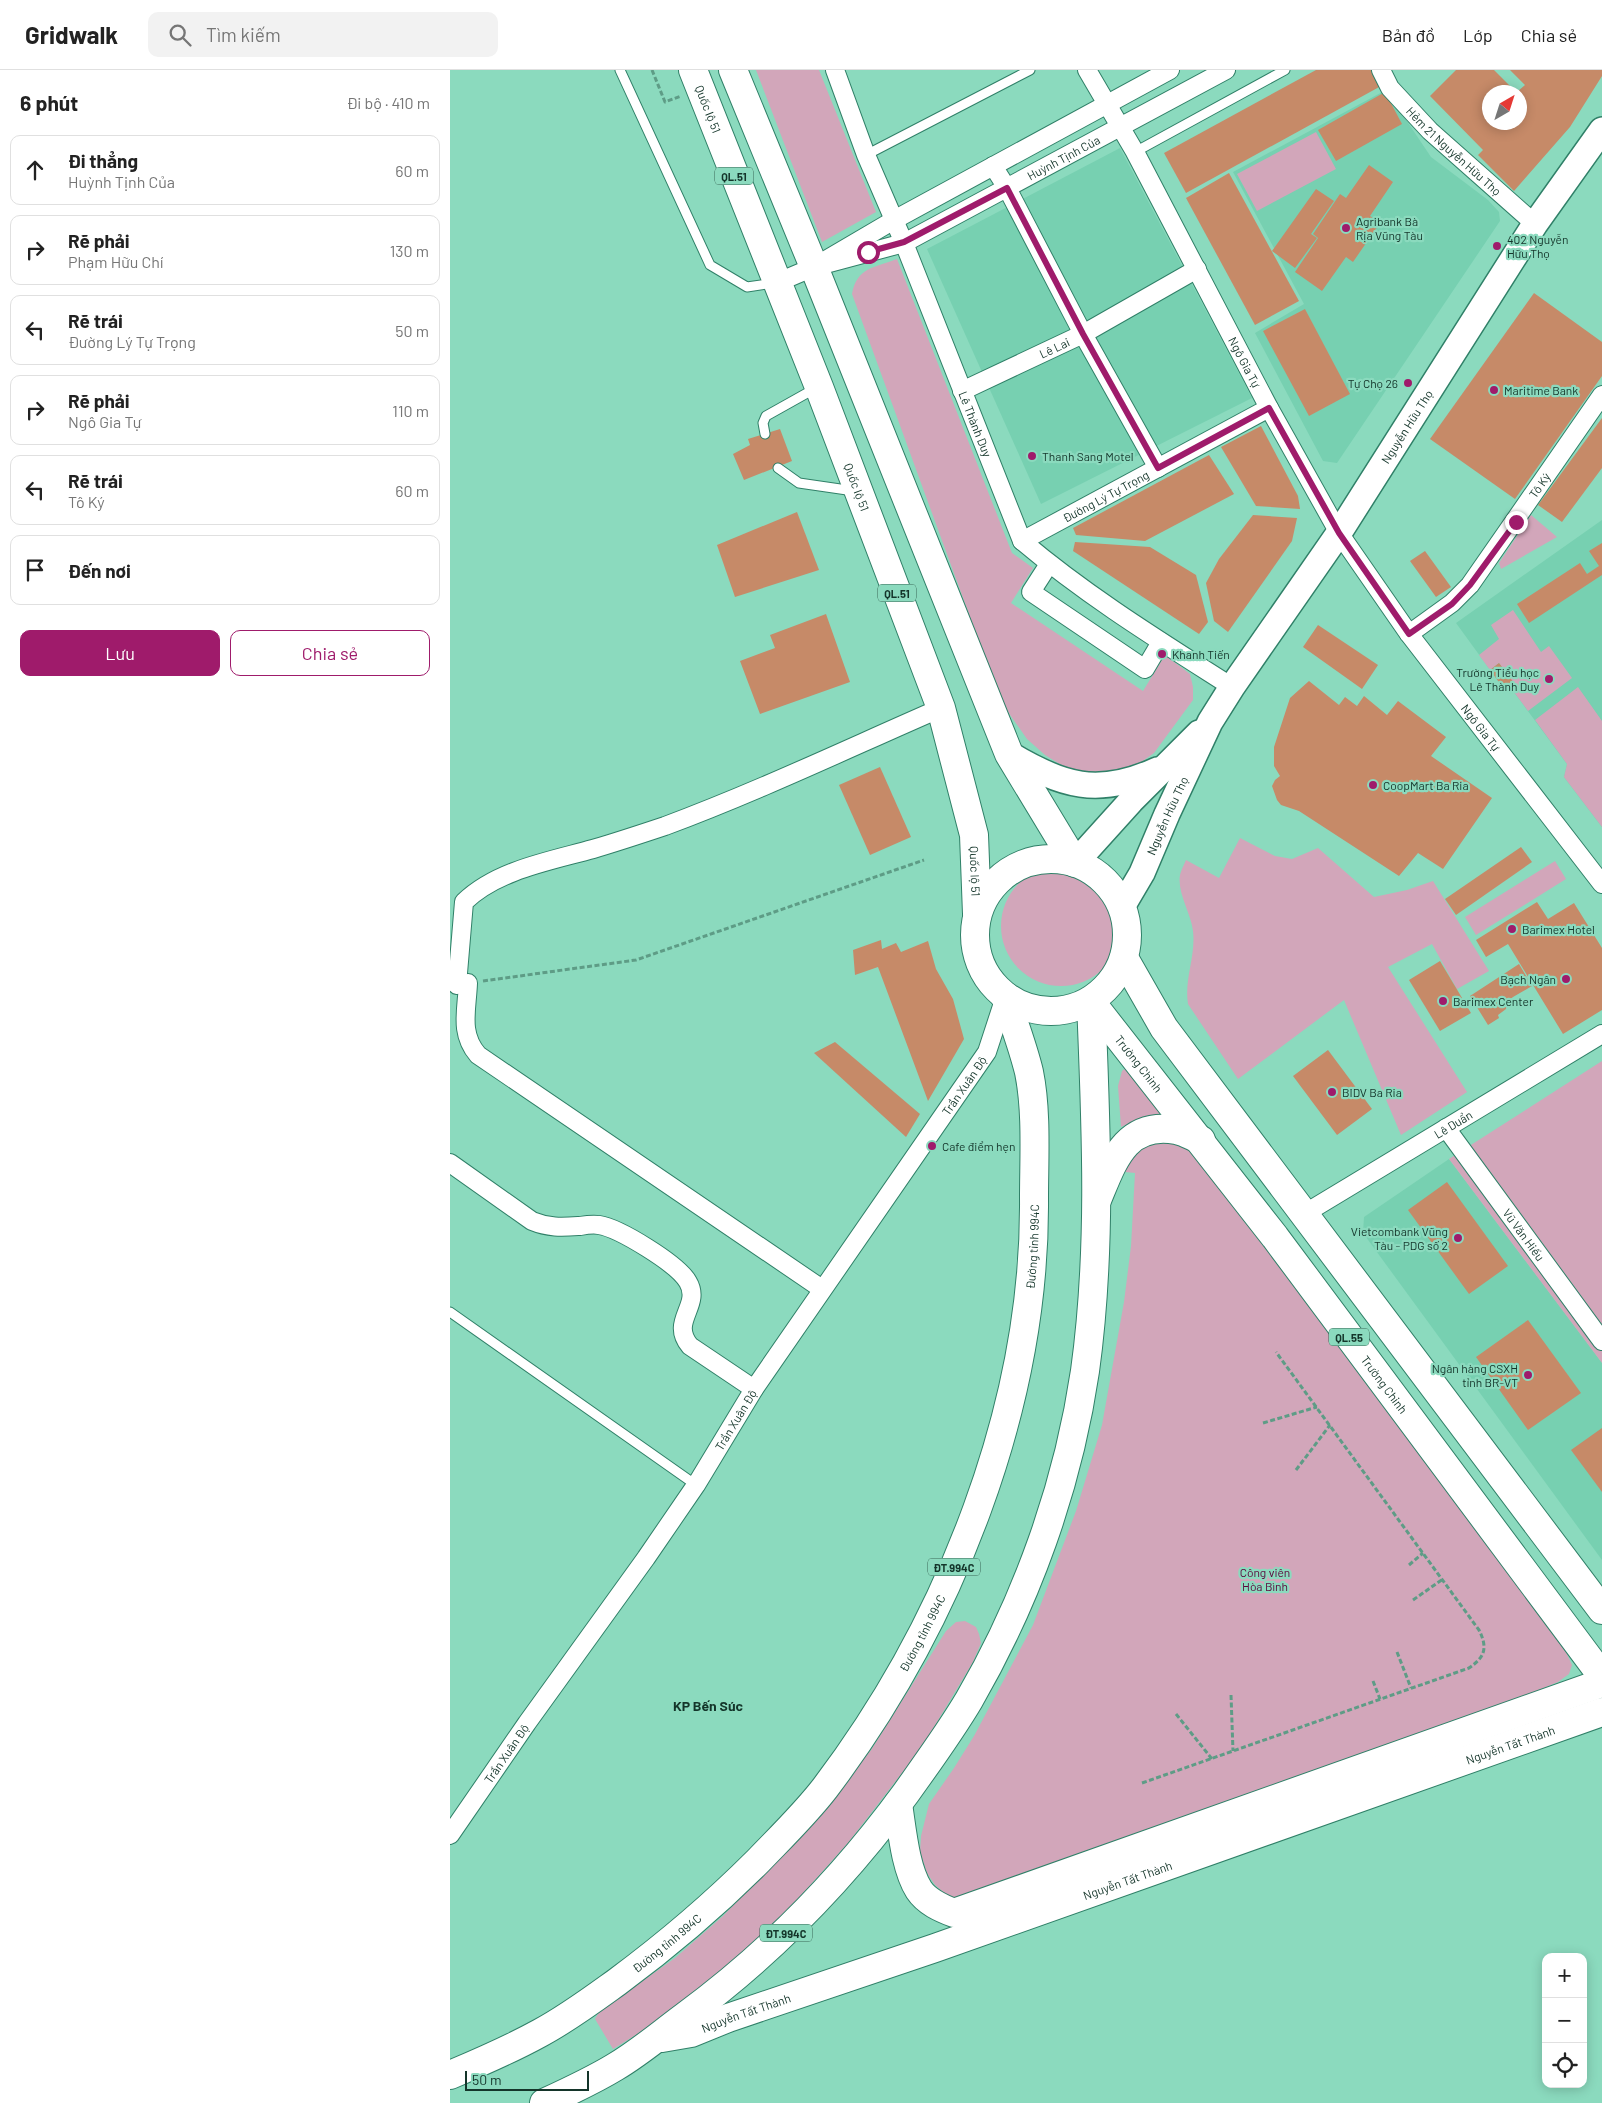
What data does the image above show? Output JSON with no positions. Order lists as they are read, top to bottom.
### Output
{
  "streets": {
    "main road": [
      "Quốc lộ 51",
      "QL.51",
      "Trường Chinh",
      "Đường tỉnh 994C",
      "QL.55",
      "ĐT.994C",
      "Nguyễn Tất Thành"
    ],
    "street": [
      "Hẻm 21 Nguyễn Hữu Thọ",
      "Huỳnh Tịnh Của",
      "Lê Lai",
      "Ngô Gia Tự",
      "Lê Thành Duy",
      "Nguyễn Hữu Thọ",
      "Tô Ký",
      "Đường Lý Tự Trọng",
      "Trần Xuân Độ",
      "Lê Duẩn",
      "Vũ Văn Hiếu"
    ]
  },
  "crossings": [
    ["Quốc lộ 51", "Huỳnh Tịnh Của"],
    ["Quốc lộ 51", "Nguyễn Hữu Thọ"],
    ["Quốc lộ 51", "Trường Chinh"],
    ["Quốc lộ 51", "Trần Xuân Độ"],
    ["Quốc lộ 51", "Đường tỉnh 994C"],
    ["Quốc lộ 51", "QL.55"],
    ["Quốc lộ 51", "ĐT.994C"],
    ["Hẻm 21 Nguyễn Hữu Thọ", "Nguyễn Hữu Thọ"],
    ["Huỳnh Tịnh Của", "Ngô Gia Tự"],
    ["Huỳnh Tịnh Của", "Lê Thành Duy"],
    ["Lê Lai", "Ngô Gia Tự"],
    ["Lê Lai", "Lê Thành Duy"],
    ["Ngô Gia Tự", "Nguyễn Hữu Thọ"],
    ["Ngô Gia Tự", "Tô Ký"],
    ["Ngô Gia Tự", "Đường Lý Tự Trọng"],
    ["Lê Thành Duy", "Nguyễn Hữu Thọ"],
    ["Lê Thành Duy", "Đường Lý Tự Trọng"],
    ["Nguyễn Hữu Thọ", "Trường Chinh"],
    ["Nguyễn Hữu Thọ", "Trần Xuân Độ"],
    ["Nguyễn Hữu Thọ", "Đường tỉnh 994C"],
    ["Nguyễn Hữu Thọ", "QL.55"],
    ["Nguyễn Hữu Thọ", "ĐT.994C"],
    ["Trường Chinh", "Trần Xuân Độ"],
    ["Trường Chinh", "Đường tỉnh 994C"],
    ["Trường Chinh", "QL.55"],
    ["Trường Chinh", "ĐT.994C"],
    ["Trần Xuân Độ", "Đường tỉnh 994C"],
    ["Trần Xuân Độ", "QL.55"],
    ["Trần Xuân Độ", "ĐT.994C"],
    ["Lê Duẩn", "Vũ Văn Hiếu"],
    ["Lê Duẩn", "QL.55"],
    ["Đường tỉnh 994C", "QL.55"],
    ["Đường tỉnh 994C", "ĐT.994C"],
    ["QL.55", "ĐT.994C"],
    ["ĐT.994C", "Nguyễn Tất Thành"]
  ],
  "districts": ["KP Bến Súc"],
  "parks": ["Công viên Hòa Bình"],
  "places": [
    "Agribank Bà Rịa Vũng Tàu",
    "402 Nguyễn Hữu Thọ",
    "Tự Chọ 26",
    "Maritime Bank",
    "Thanh Sang Motel",
    "Khanh Tiến",
    "Trường Tiểu học Lê Thành Duy",
    "CoopMart Ba Ria",
    "Barimex Hotel",
    "Bạch Ngân",
    "Barimex Center",
    "BIDV Ba Ria",
    "Cafe điểm hẹn",
    "Vietcombank Vũng Tàu - PDG số 2",
    "Ngân hàng CSXH tỉnh BR-VT"
  ],
  "scale_bar": "50 m",
  "north": "top right",
  "page": {
    "header": "Gridwalk",
    "search": "Tìm kiếm",
    "nav": ["Bản đồ", "Lớp", "Chia sẻ"],
    "heading": ["6 phút", "Đi bộ · 410 m"],
    "list": [
      ["Đi thẳng", "Huỳnh Tịnh Của", "60 m"],
      ["Rẽ phải", "Phạm Hữu Chí", "130 m"],
      ["Rẽ trái", "Đường Lý Tự Trọng", "50 m"],
      ["Rẽ phải", "Ngô Gia Tự", "110 m"],
      ["Rẽ trái", "Tô Ký", "60 m"],
      "Đến nơi"
    ],
    "buttons": ["Lưu", "Chia sẻ"],
    "map_buttons": ["+", "−"],
    "scale": "50 m"
  }
}
